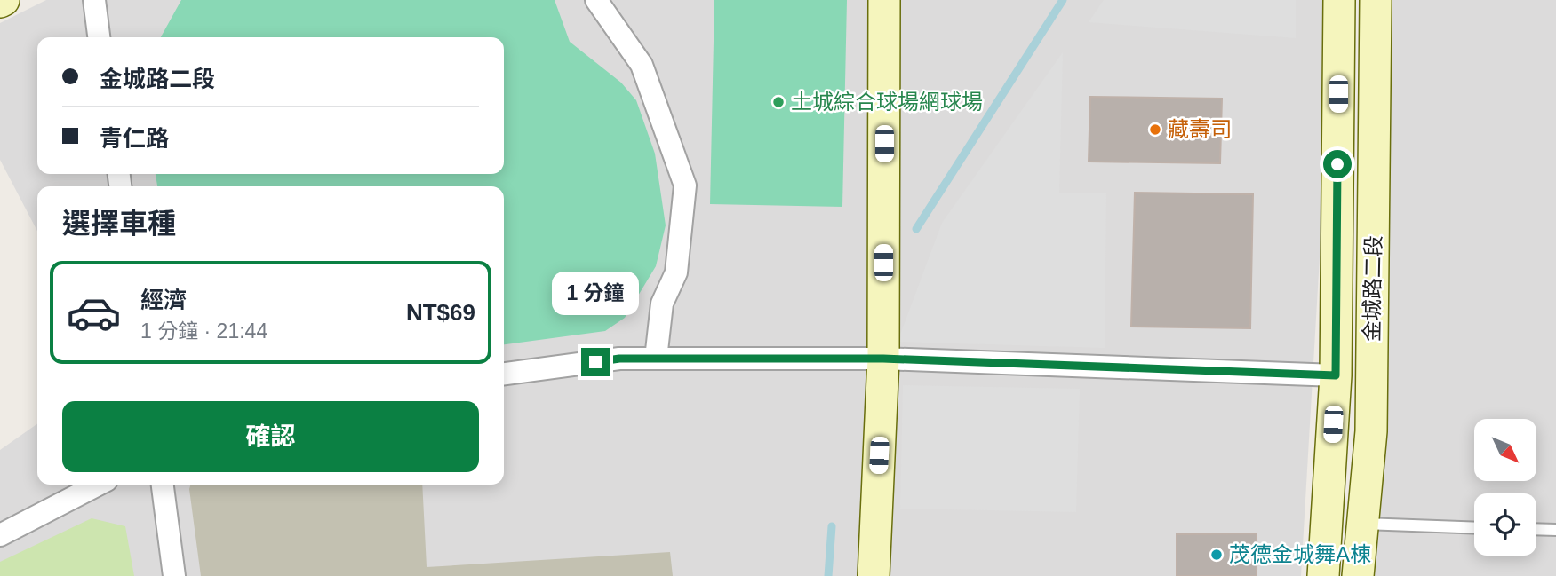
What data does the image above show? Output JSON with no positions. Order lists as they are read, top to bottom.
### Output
{
  "streets": {
    "main road": ["金城路二段"]
  },
  "places": ["土城綜合球場網球場", "藏壽司", "茂德金城舞A棟"],
  "north": "bottom right",
  "page": {
    "banner": ["金城路二段", "青仁路"],
    "heading": "選擇車種",
    "list": [
      {
        "name": "經濟",
        "note": "1 分鐘 · 21:44",
        "value": "NT$69"
      }
    ],
    "bubble": "1 分鐘",
    "buttons": "確認"
  }
}
